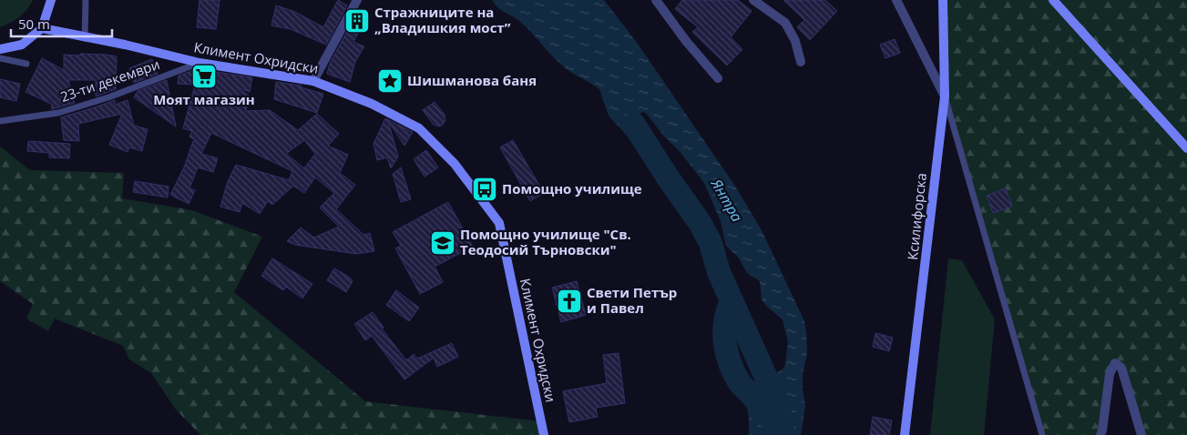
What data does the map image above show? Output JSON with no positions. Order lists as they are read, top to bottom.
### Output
{
  "streets": {
    "street": ["Климент Охридски", "Ксилифорска"],
    "lane": ["23-ти декември"]
  },
  "crossings": [
    ["Климент Охридски", "23-ти декември"]
  ],
  "water": ["Янтра"],
  "places": {
    "building": ["Стражниците на „Владишкия мост”"],
    "supermarket": ["Моят магазин"],
    "place": ["Шишманова баня"],
    "bus stop": ["Помощно училище"],
    "school or university": ["Помощно училище \"Св. Теодосий Търновски\""],
    "church": ["Свети Петър и Павел"]
  },
  "scale_bar": "50 m"
}
